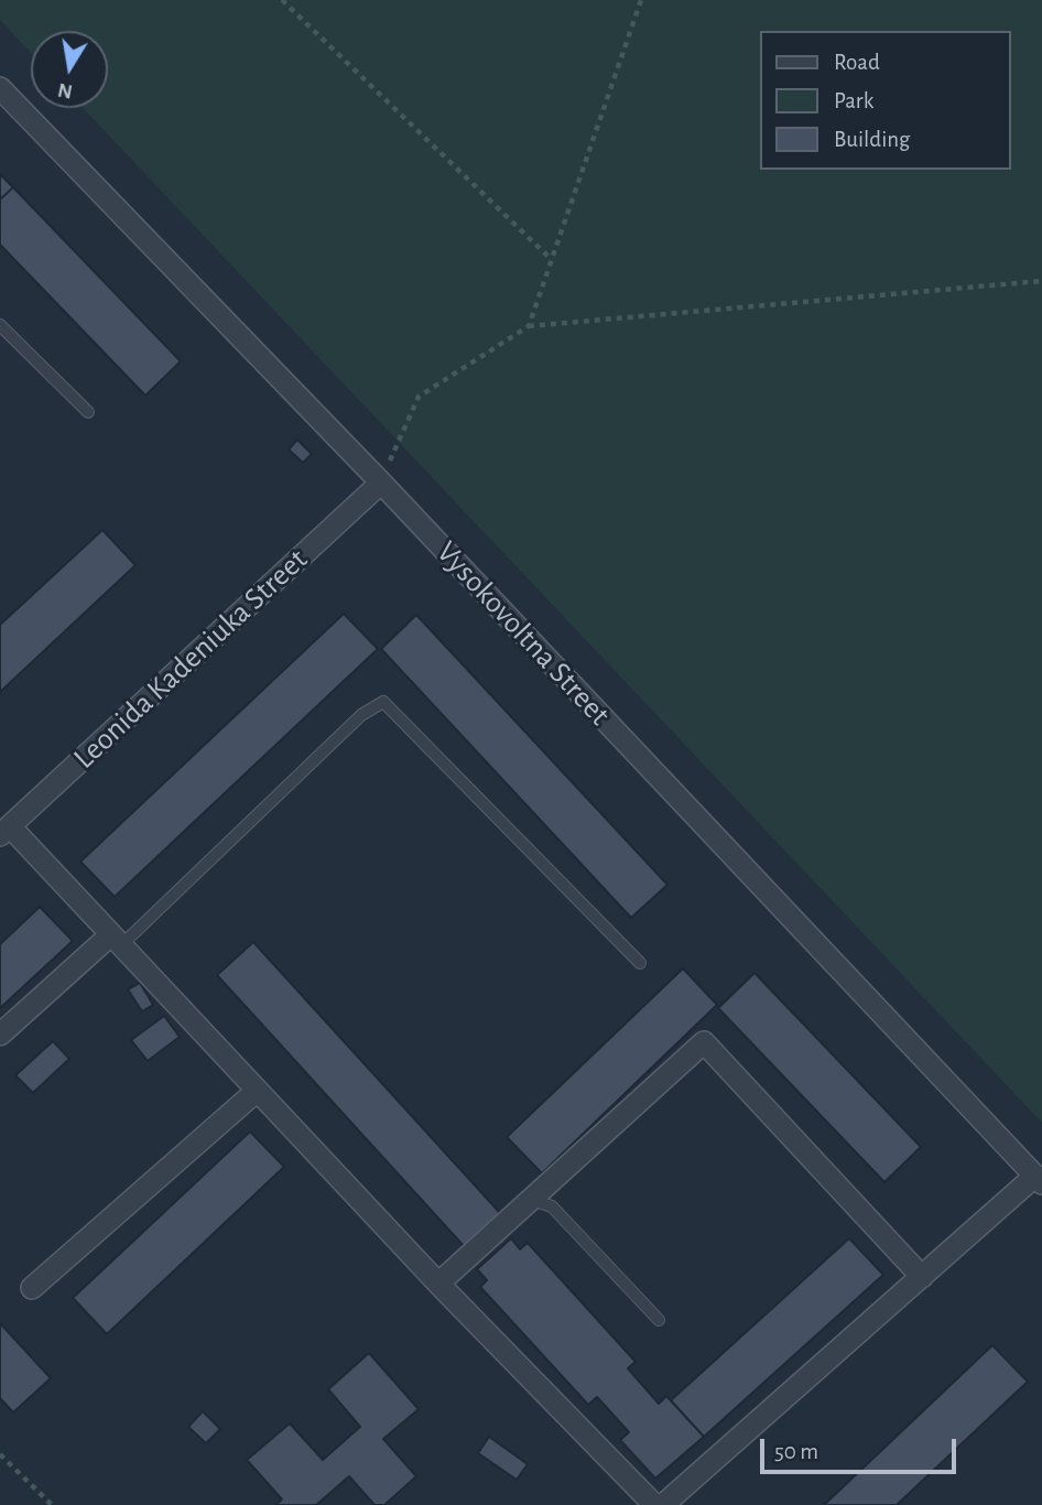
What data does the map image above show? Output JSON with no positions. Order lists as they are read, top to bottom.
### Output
{
  "streets": {
    "street": ["Vysokovoltna Street", "Leonida Kadeniuka Street"]
  },
  "crossings": [
    ["Vysokovoltna Street", "Leonida Kadeniuka Street"]
  ],
  "legend": ["Road", "Park", "Building"],
  "scale_bar": "50 m",
  "north": "bottom"
}
